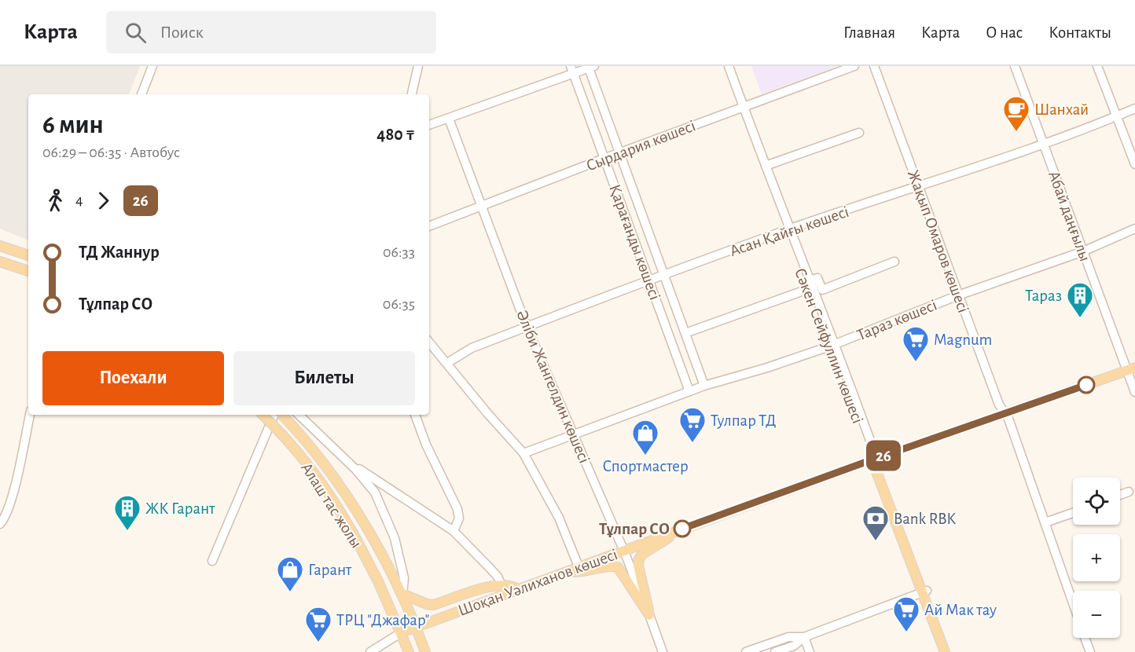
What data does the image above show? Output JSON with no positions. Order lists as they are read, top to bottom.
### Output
{
  "streets": {
    "main road": ["Сәкен Сейфуллин көшесі", "Алаш тас жолы", "Шоқан Уәлиханов көшесі"],
    "street": [
      "Сырдария көшесі",
      "Абай даңғылы",
      "Асан Қайғы көшесі",
      "Жақып Омаров көшесі",
      "Қарағанды көшесі",
      "Тараз көшесі",
      "Әліби Жангелдин көшесі"
    ]
  },
  "crossings": [
    ["Сырдария көшесі", "Қарағанды көшесі"],
    ["Сырдария көшесі", "Сәкен Сейфуллин көшесі"],
    ["Сырдария көшесі", "Әліби Жангелдин көшесі"],
    ["Абай даңғылы", "Асан Қайғы көшесі"],
    ["Абай даңғылы", "Тараз көшесі"],
    ["Абай даңғылы", "Шоқан Уәлиханов көшесі"],
    ["Асан Қайғы көшесі", "Жақып Омаров көшесі"],
    ["Асан Қайғы көшесі", "Қарағанды көшесі"],
    ["Асан Қайғы көшесі", "Сәкен Сейфуллин көшесі"],
    ["Асан Қайғы көшесі", "Әліби Жангелдин көшесі"],
    ["Жақып Омаров көшесі", "Тараз көшесі"],
    ["Жақып Омаров көшесі", "Шоқан Уәлиханов көшесі"],
    ["Қарағанды көшесі", "Тараз көшесі"],
    ["Тараз көшесі", "Сәкен Сейфуллин көшесі"],
    ["Тараз көшесі", "Әліби Жангелдин көшесі"],
    ["Сәкен Сейфуллин көшесі", "Шоқан Уәлиханов көшесі"],
    ["Әліби Жангелдин көшесі", "Шоқан Уәлиханов көшесі"],
    ["Алаш тас жолы", "Шоқан Уәлиханов көшесі"]
  ],
  "places": {
    "cafe": ["Шанхай"],
    "building": ["Тараз", "ЖК Гарант"],
    "supermarket": [
      "Magnum",
      "Тулпар ТД",
      "Ай Мак тау",
      "ТРЦ \"Джафар\""
    ],
    "shop": ["Спортмастер", "Гарант"],
    "other": ["Тұлпар СО"],
    "bank": ["Bank RBK"]
  },
  "lines": ["bus line 26"],
  "page": {
    "header": "Карта",
    "search": "Поиск",
    "nav": [
      "Главная",
      "Карта",
      "О нас",
      "Контакты"
    ],
    "on_map": "26",
    "heading": ["6 мин", "06:29 – 06:35 · Автобус", "480 ₸"],
    "legs": ["4", "26"],
    "list": [
      {
        "name": "ТД Жаннур",
        "value": "06:33"
      },
      {
        "name": "Тұлпар СО",
        "value": "06:35"
      }
    ],
    "buttons": ["Поехали", "Билеты"],
    "map_buttons": ["+", "−"]
  }
}
